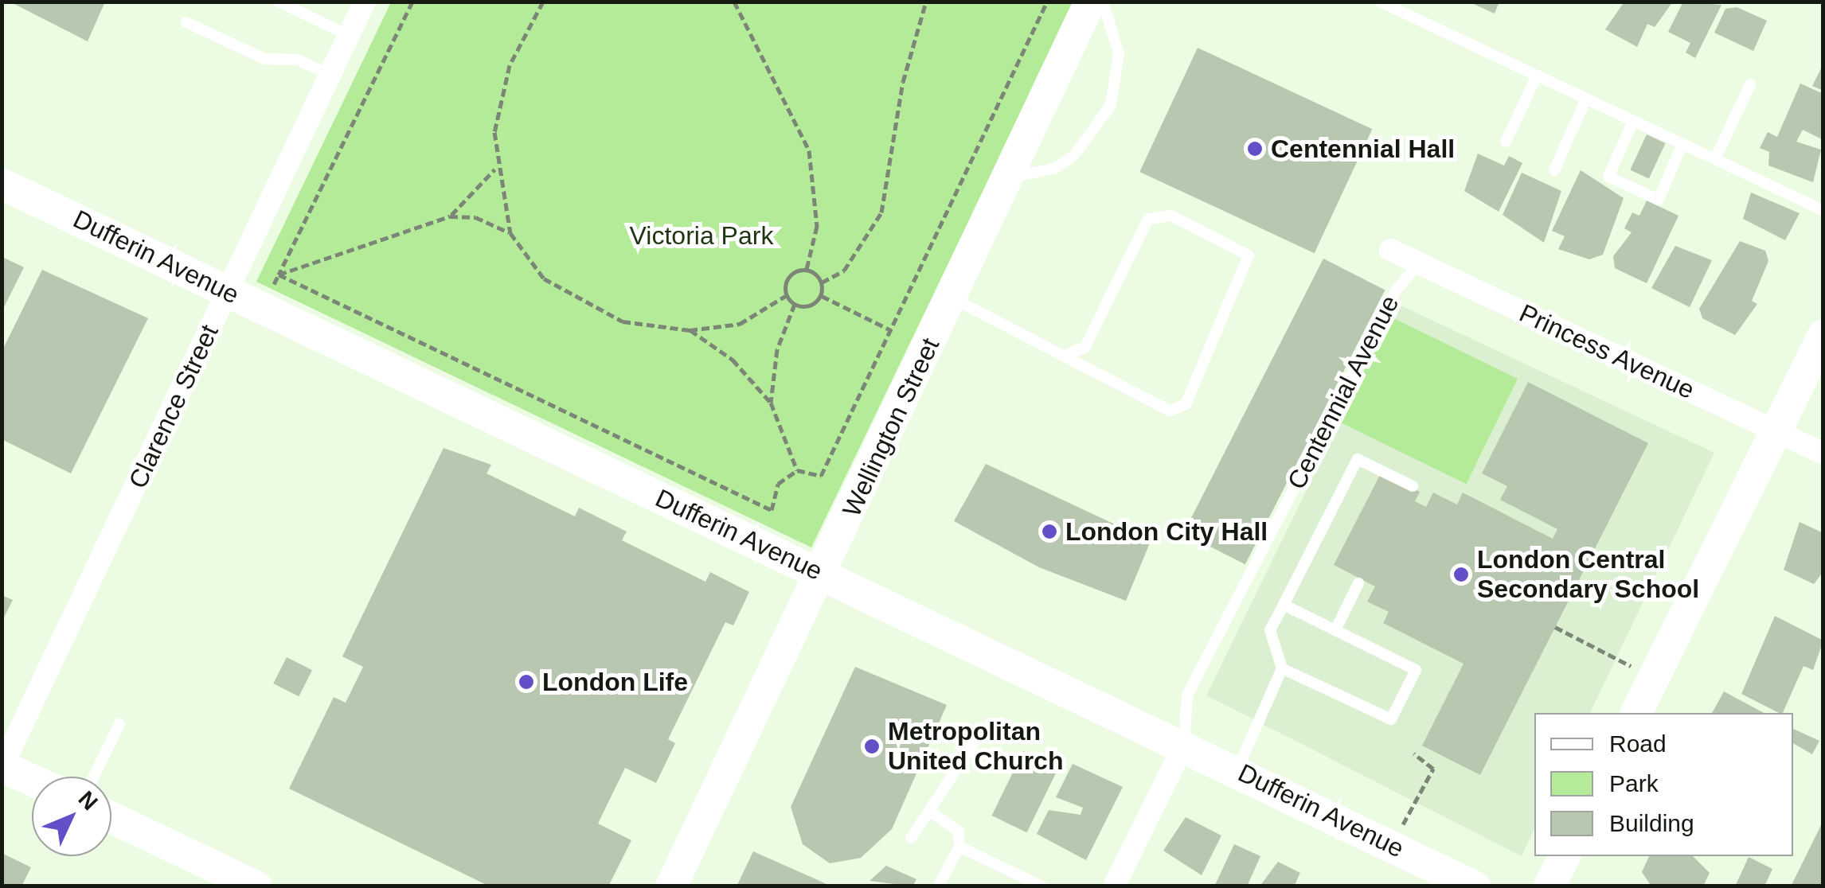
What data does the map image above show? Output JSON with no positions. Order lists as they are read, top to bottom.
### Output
{
  "streets": {
    "street": [
      "Dufferin Avenue",
      "Princess Avenue",
      "Clarence Street",
      "Wellington Street"
    ],
    "lane": ["Centennial Avenue"]
  },
  "crossings": [
    ["Dufferin Avenue", "Centennial Avenue"],
    ["Dufferin Avenue", "Clarence Street"],
    ["Dufferin Avenue", "Wellington Street"],
    ["Princess Avenue", "Centennial Avenue"]
  ],
  "parks": ["Victoria Park"],
  "places": [
    "Centennial Hall",
    "London City Hall",
    "London Central Secondary School",
    "London Life",
    "Metropolitan United Church"
  ],
  "legend": ["Road", "Park", "Building"],
  "north": "top right"
}
